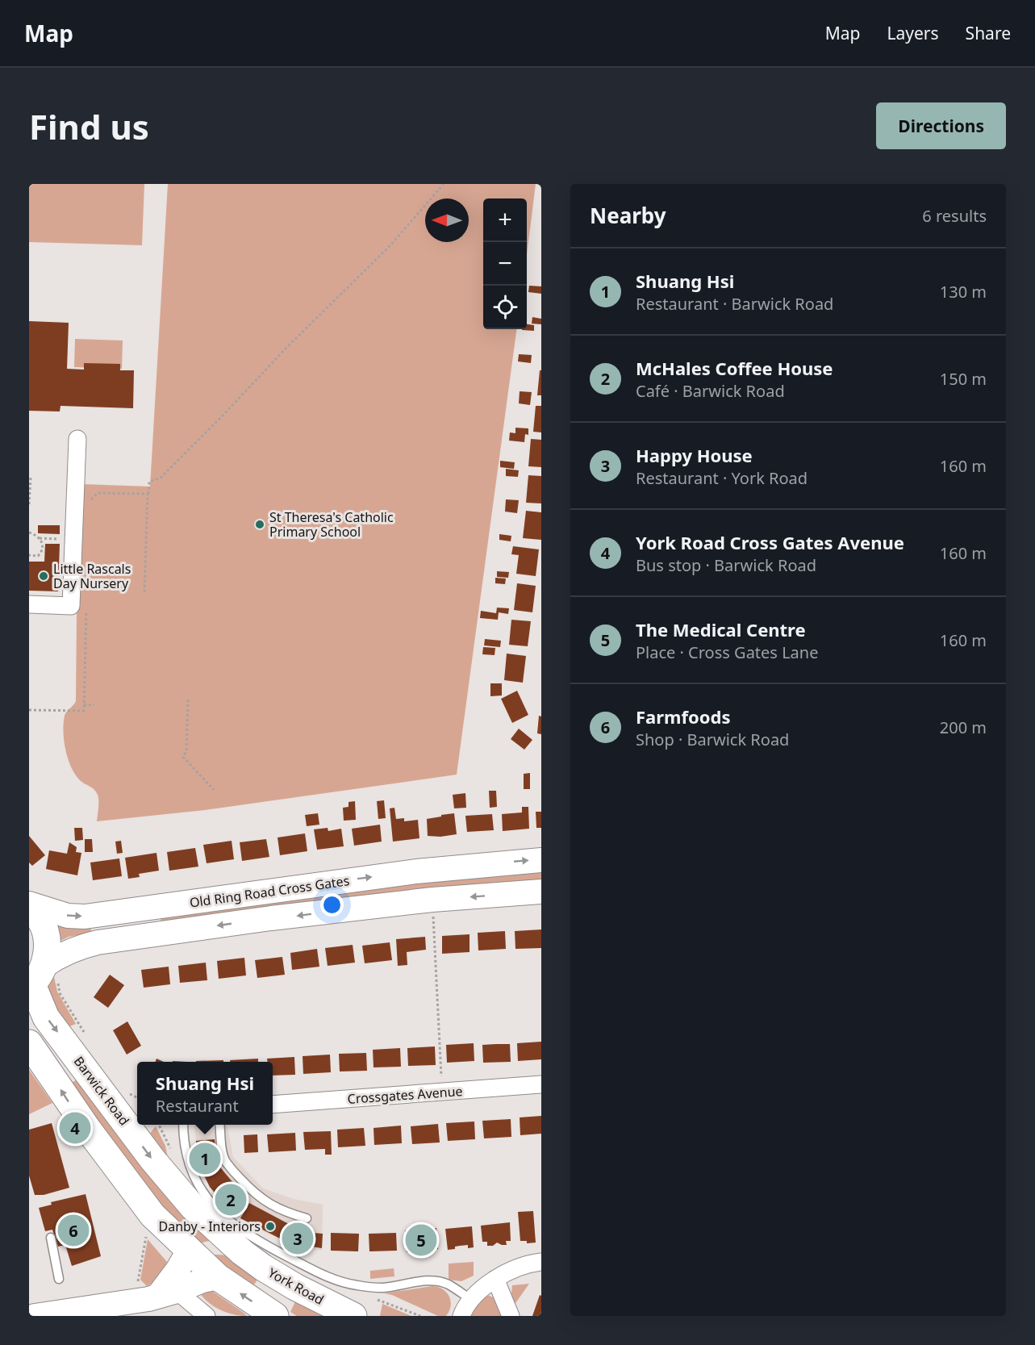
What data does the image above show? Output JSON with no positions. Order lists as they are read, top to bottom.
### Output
{
  "streets": {
    "highway": ["Barwick Road", "York Road"],
    "main road": ["Old Ring Road Cross Gates"],
    "street": ["Crossgates Avenue"]
  },
  "crossings": [
    ["Old Ring Road Cross Gates", "Barwick Road"],
    ["Barwick Road", "York Road"]
  ],
  "places": ["St Theresa's Catholic Primary School", "Little Rascals Day Nursery", "Danby - Interiors"],
  "north": "left",
  "page": {
    "header": "Map",
    "nav": ["Map", "Layers", "Share"],
    "buttons": "Directions",
    "title": "Find us",
    "heading": ["Nearby", "6 results"],
    "map_buttons": ["+", "−"],
    "list": [
      {
        "mark": "1",
        "name": "Shuang Hsi",
        "note": "Restaurant · Barwick Road",
        "value": "130 m"
      },
      {
        "mark": "2",
        "name": "McHales Coffee House",
        "note": "Café · Barwick Road",
        "value": "150 m"
      },
      {
        "mark": "3",
        "name": "Happy House",
        "note": "Restaurant · York Road",
        "value": "160 m"
      },
      {
        "mark": "4",
        "name": "York Road Cross Gates Avenue",
        "note": "Bus stop · Barwick Road",
        "value": "160 m"
      },
      {
        "mark": "5",
        "name": "The Medical Centre",
        "note": "Place · Cross Gates Lane",
        "value": "160 m"
      },
      {
        "mark": "6",
        "name": "Farmfoods",
        "note": "Shop · Barwick Road",
        "value": "200 m"
      }
    ],
    "popup": ["Shuang Hsi", "Restaurant"],
    "pins": [
      "4",
      "1",
      "2",
      "6",
      "3",
      "5"
    ]
  }
}
